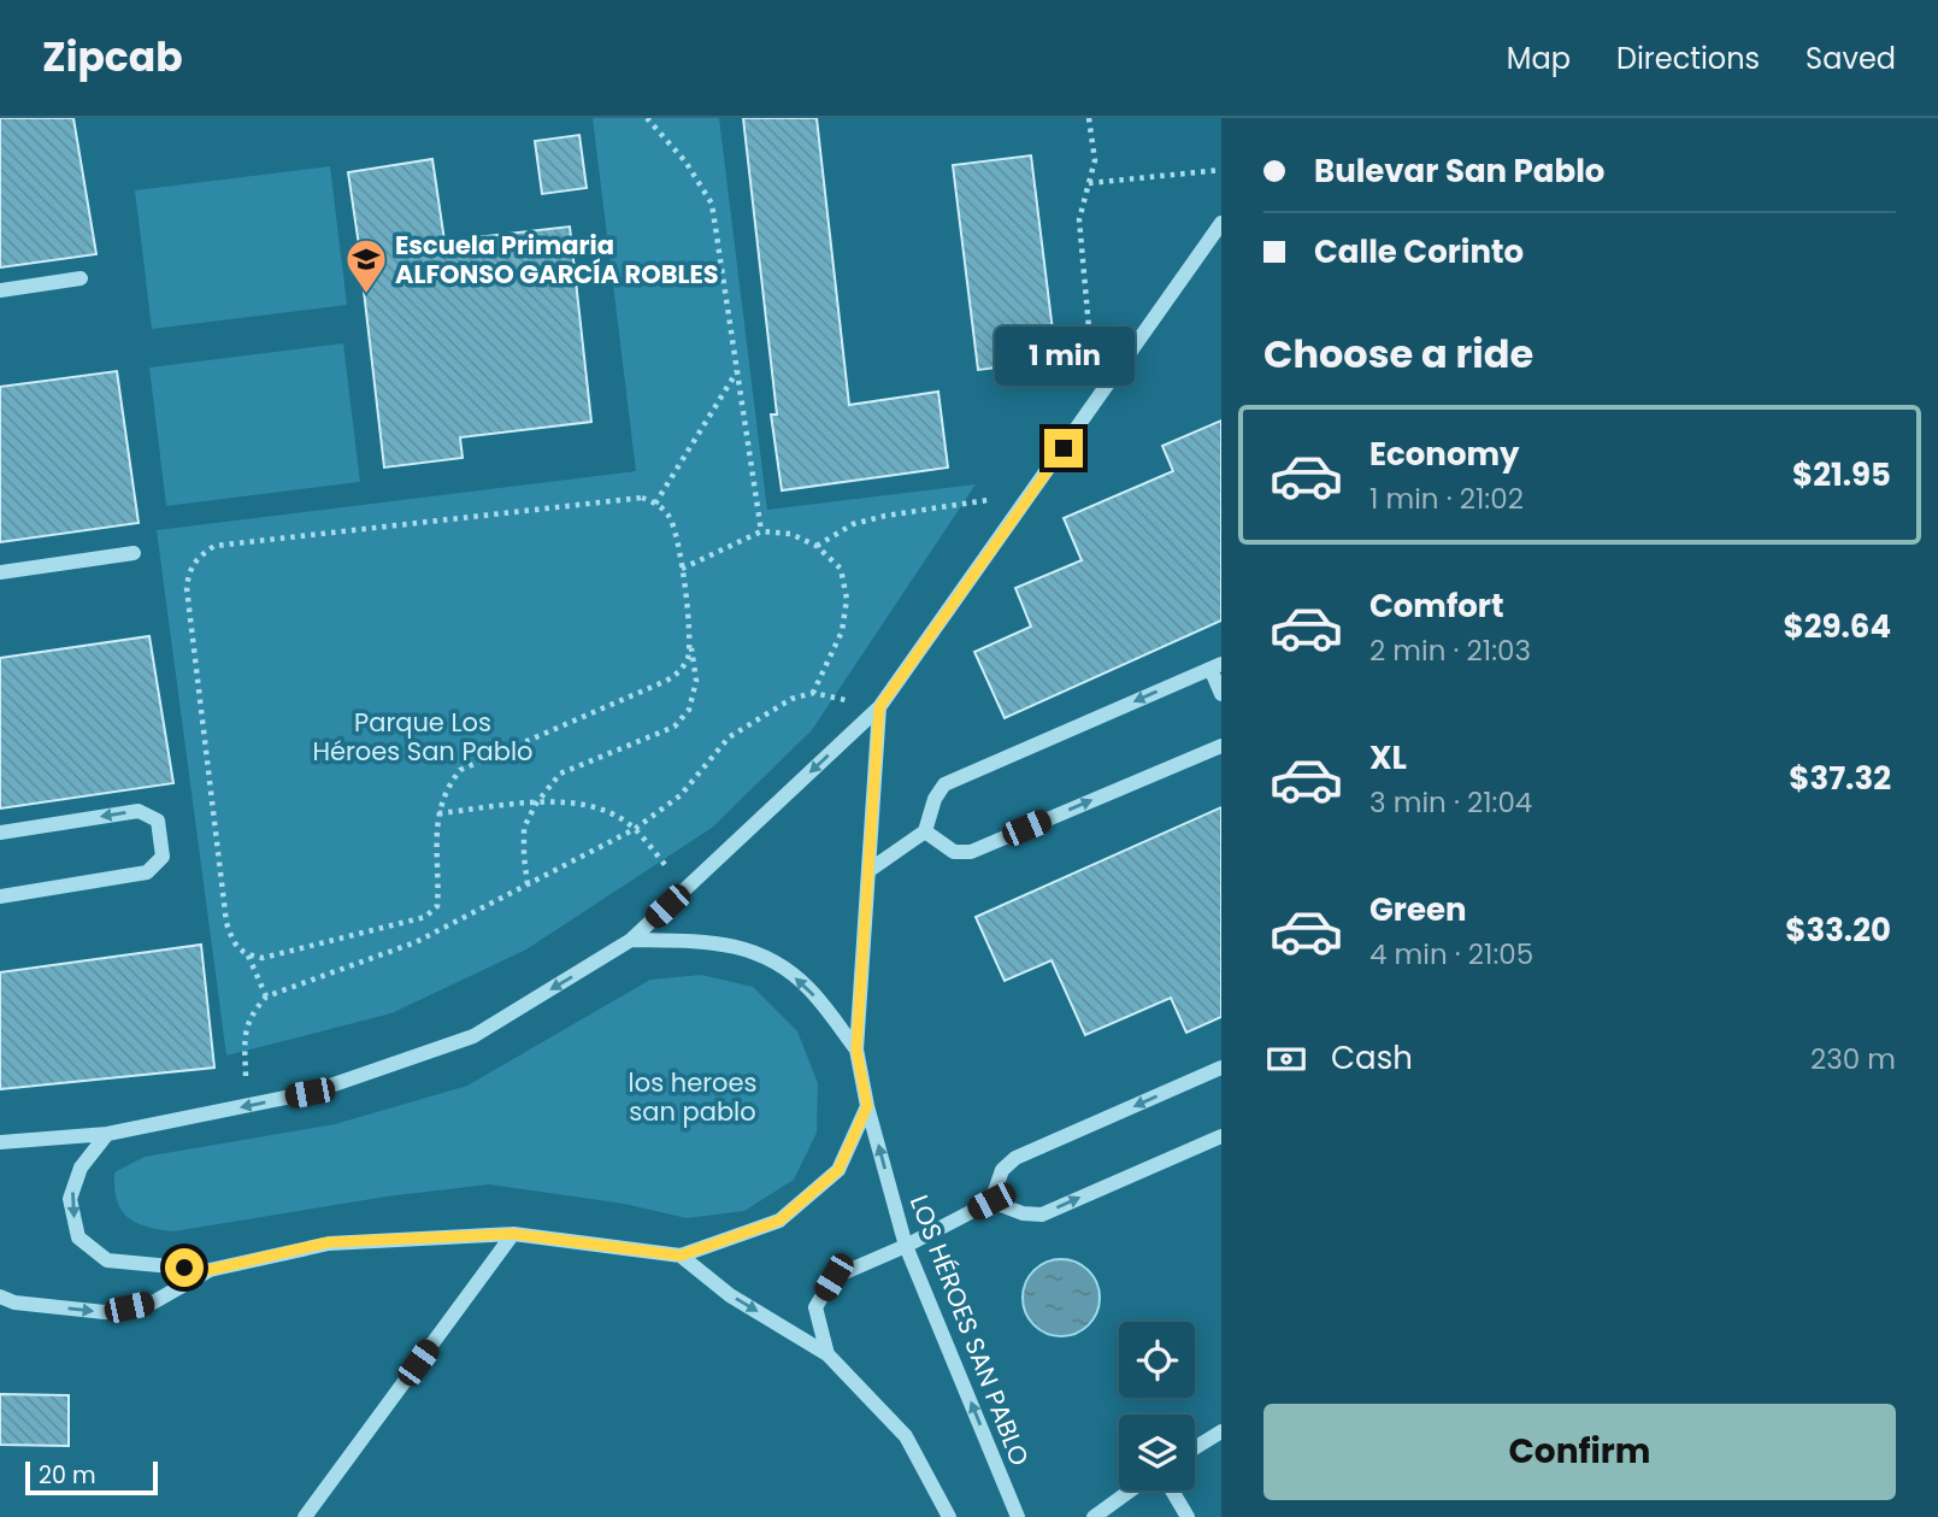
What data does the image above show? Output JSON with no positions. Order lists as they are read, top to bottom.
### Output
{
  "streets": {
    "street": ["LOS HÉROES SAN PABLO"]
  },
  "parks": ["Parque Los Héroes San Pablo", "los heroes san pablo"],
  "places": {
    "school or university": ["Escuela Primaria ALFONSO GARCÍA ROBLES"]
  },
  "scale_bar": "20 m",
  "page": {
    "header": "Zipcab",
    "nav": ["Map", "Directions", "Saved"],
    "banner": ["Bulevar San Pablo", "Calle Corinto"],
    "heading": "Choose a ride",
    "bubble": "1 min",
    "list": [
      {
        "name": "Economy",
        "note": "1 min · 21:02",
        "value": "$21.95"
      },
      {
        "name": "Comfort",
        "note": "2 min · 21:03",
        "value": "$29.64"
      },
      {
        "name": "XL",
        "note": "3 min · 21:04",
        "value": "$37.32"
      },
      {
        "name": "Green",
        "note": "4 min · 21:05",
        "value": "$33.20"
      }
    ],
    "pay": ["Cash", "230 m"],
    "buttons": "Confirm",
    "scale": "20 m"
  }
}
